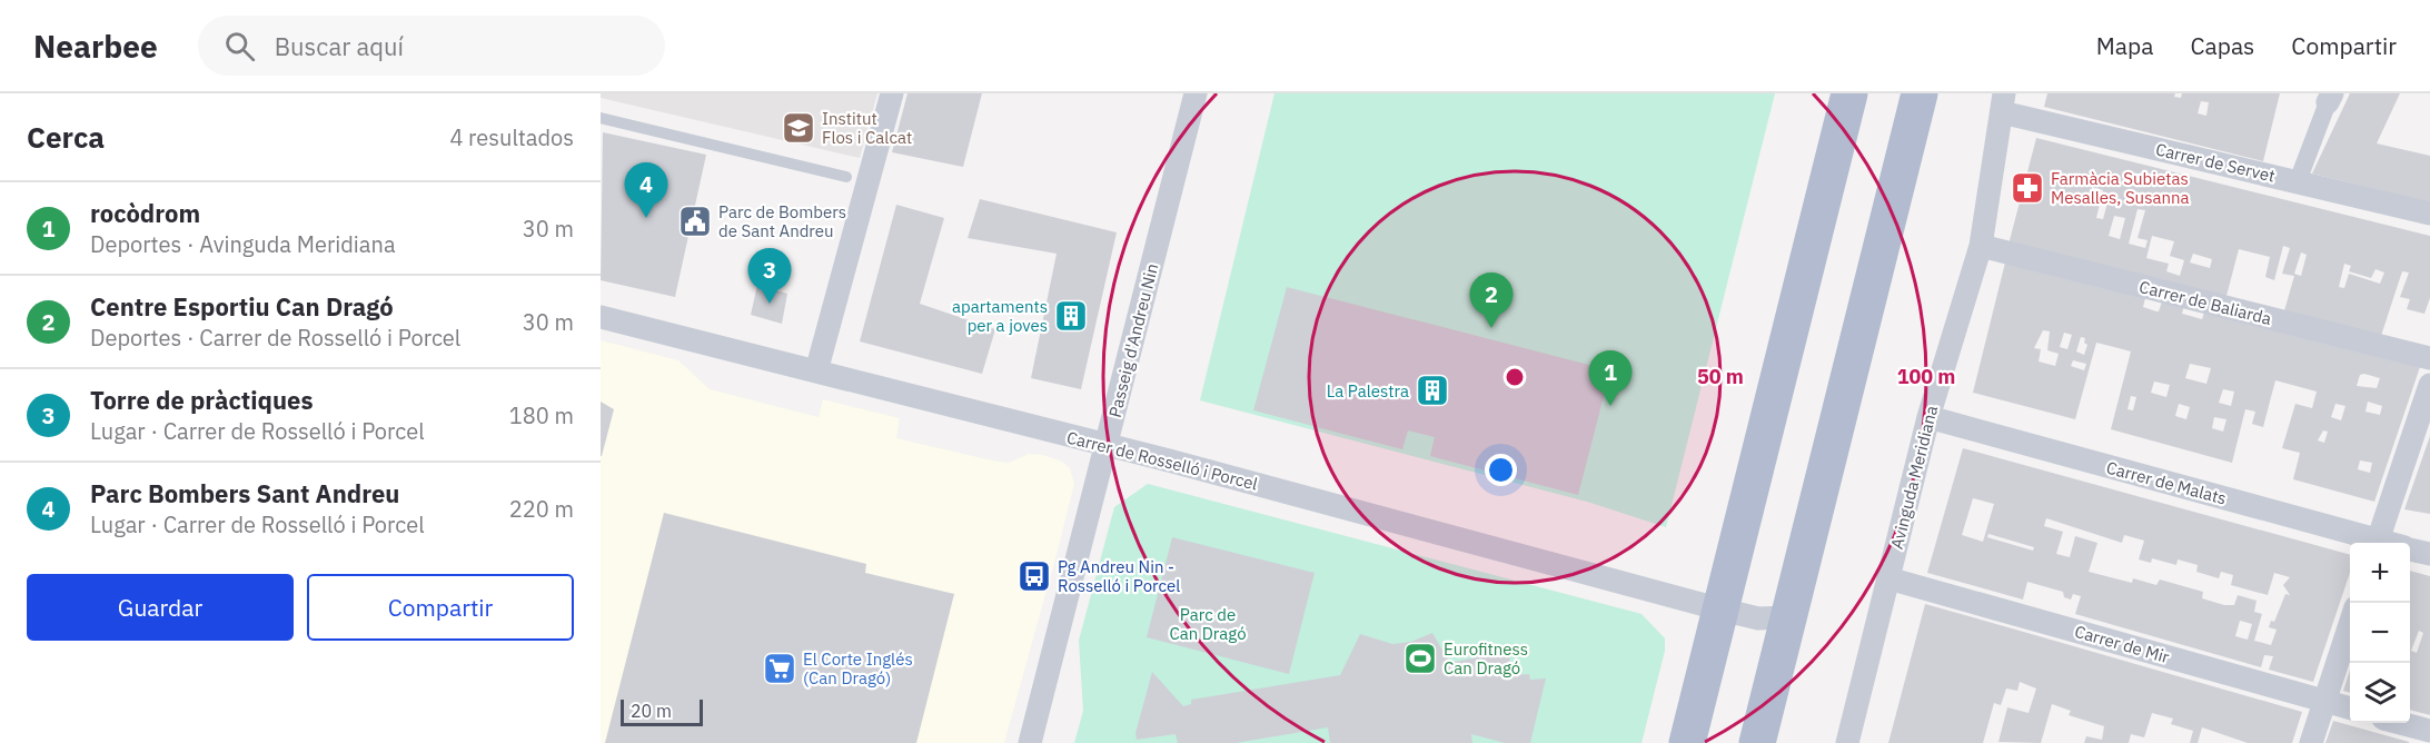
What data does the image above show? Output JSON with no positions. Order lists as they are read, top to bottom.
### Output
{
  "streets": {
    "street": [
      "Carrer de Servet",
      "Carrer de Baliarda",
      "Passeig d'Andreu Nin",
      "Carrer de Rosselló i Porcel",
      "Avinguda Meridiana",
      "Carrer de Malats",
      "Carrer de Mir"
    ]
  },
  "crossings": [
    ["Carrer de Servet", "Avinguda Meridiana"],
    ["Carrer de Baliarda", "Avinguda Meridiana"],
    ["Passeig d'Andreu Nin", "Carrer de Rosselló i Porcel"],
    ["Avinguda Meridiana", "Carrer de Malats"],
    ["Avinguda Meridiana", "Carrer de Mir"]
  ],
  "parks": ["Parc de Can Dragó"],
  "places": {
    "school or university": ["Institut Flos i Calcat"],
    "pharmacy": ["Farmàcia Subietas Mesalles, Susanna"],
    "public building": ["Parc de Bombers de Sant Andreu"],
    "building": ["apartaments per a joves", "La Palestra"],
    "bus stop": ["Pg Andreu Nin - Rosselló i Porcel"],
    "sports": ["Eurofitness Can Dragó"],
    "supermarket": ["El Corte Inglés (Can Dragó)"]
  },
  "scale_bar": "20 m",
  "page": {
    "header": "Nearbee",
    "search": "Buscar aquí",
    "nav": ["Mapa", "Capas", "Compartir"],
    "heading": ["Cerca", "4 resultados"],
    "pins": [
      "4",
      "3",
      "2",
      "1"
    ],
    "list": [
      {
        "mark": "1",
        "name": "rocòdrom",
        "note": "Deportes · Avinguda Meridiana",
        "value": "30 m"
      },
      {
        "mark": "2",
        "name": "Centre Esportiu Can Dragó",
        "note": "Deportes · Carrer de Rosselló i Porcel",
        "value": "30 m"
      },
      {
        "mark": "3",
        "name": "Torre de pràctiques",
        "note": "Lugar · Carrer de Rosselló i Porcel",
        "value": "180 m"
      },
      {
        "mark": "4",
        "name": "Parc Bombers Sant Andreu",
        "note": "Lugar · Carrer de Rosselló i Porcel",
        "value": "220 m"
      }
    ],
    "map_buttons": ["+", "−"],
    "buttons": ["Guardar", "Compartir"],
    "scale": "20 m"
  },
  "rings": ["50 m", "100 m"]
}
